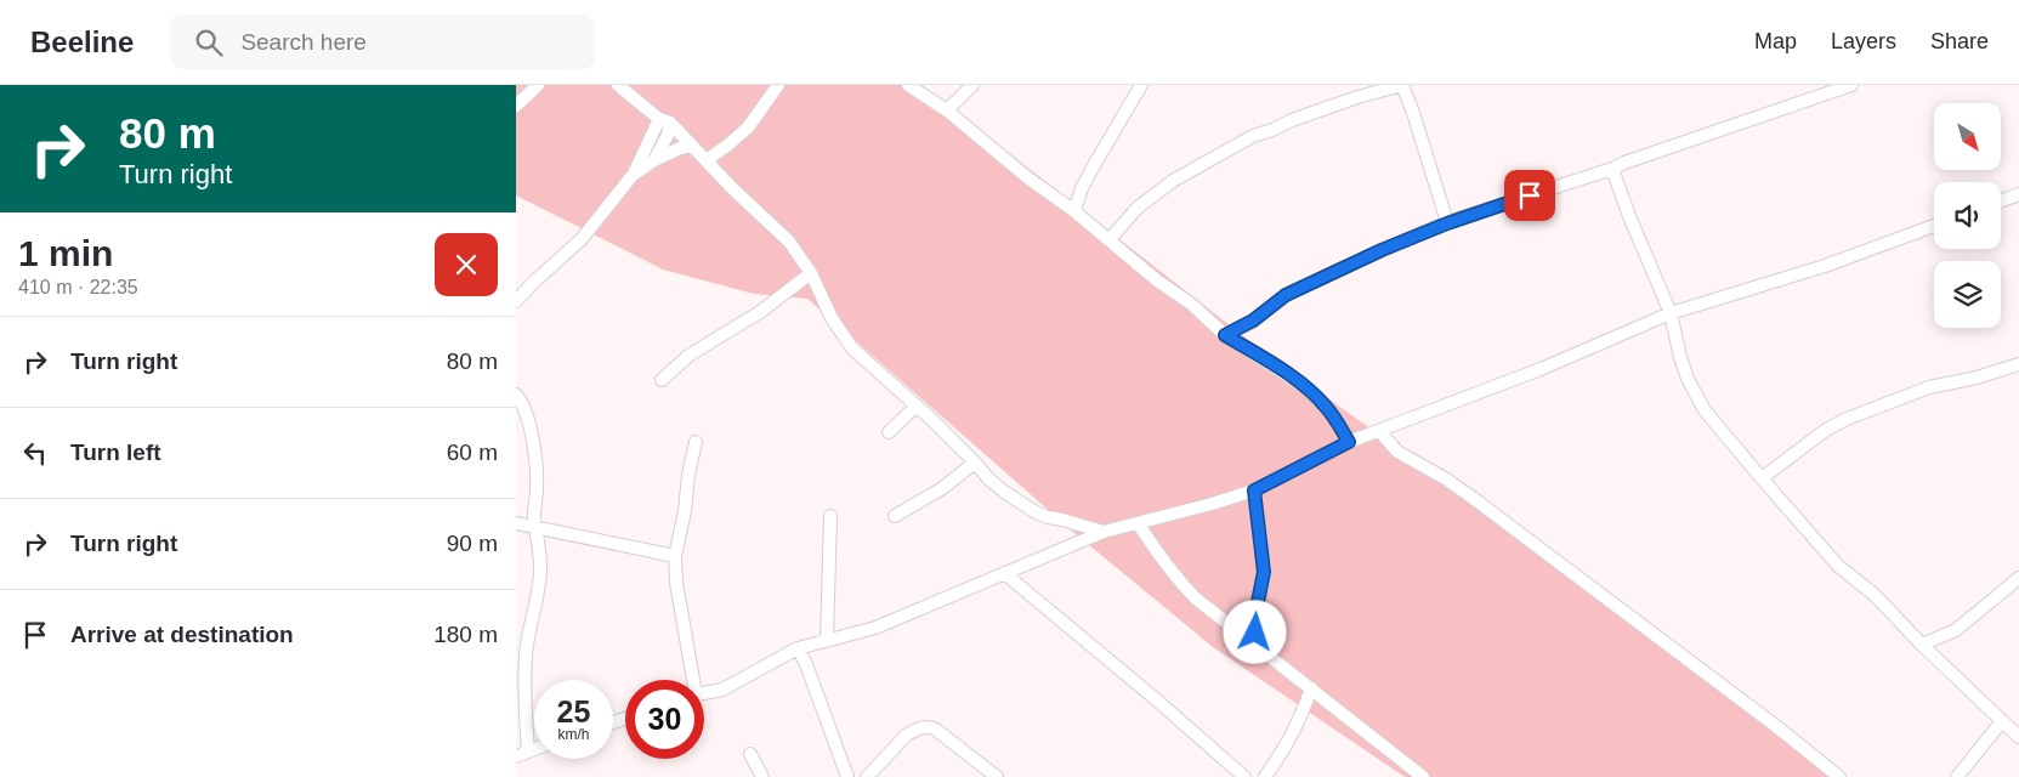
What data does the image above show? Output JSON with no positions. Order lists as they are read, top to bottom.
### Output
{
  "north": "bottom right",
  "page": {
    "header": "Beeline",
    "search": "Search here",
    "nav": ["Map", "Layers", "Share"],
    "turn": ["80 m", "Turn right"],
    "heading": ["1 min", "410 m · 22:35"],
    "list": [
      {
        "name": "Turn right",
        "value": "80 m"
      },
      {
        "name": "Turn left",
        "value": "60 m"
      },
      {
        "name": "Turn right",
        "value": "90 m"
      },
      {
        "name": "Arrive at destination",
        "value": "180 m"
      }
    ],
    "speed": "25 km/h",
    "limit": "30"
  }
}
